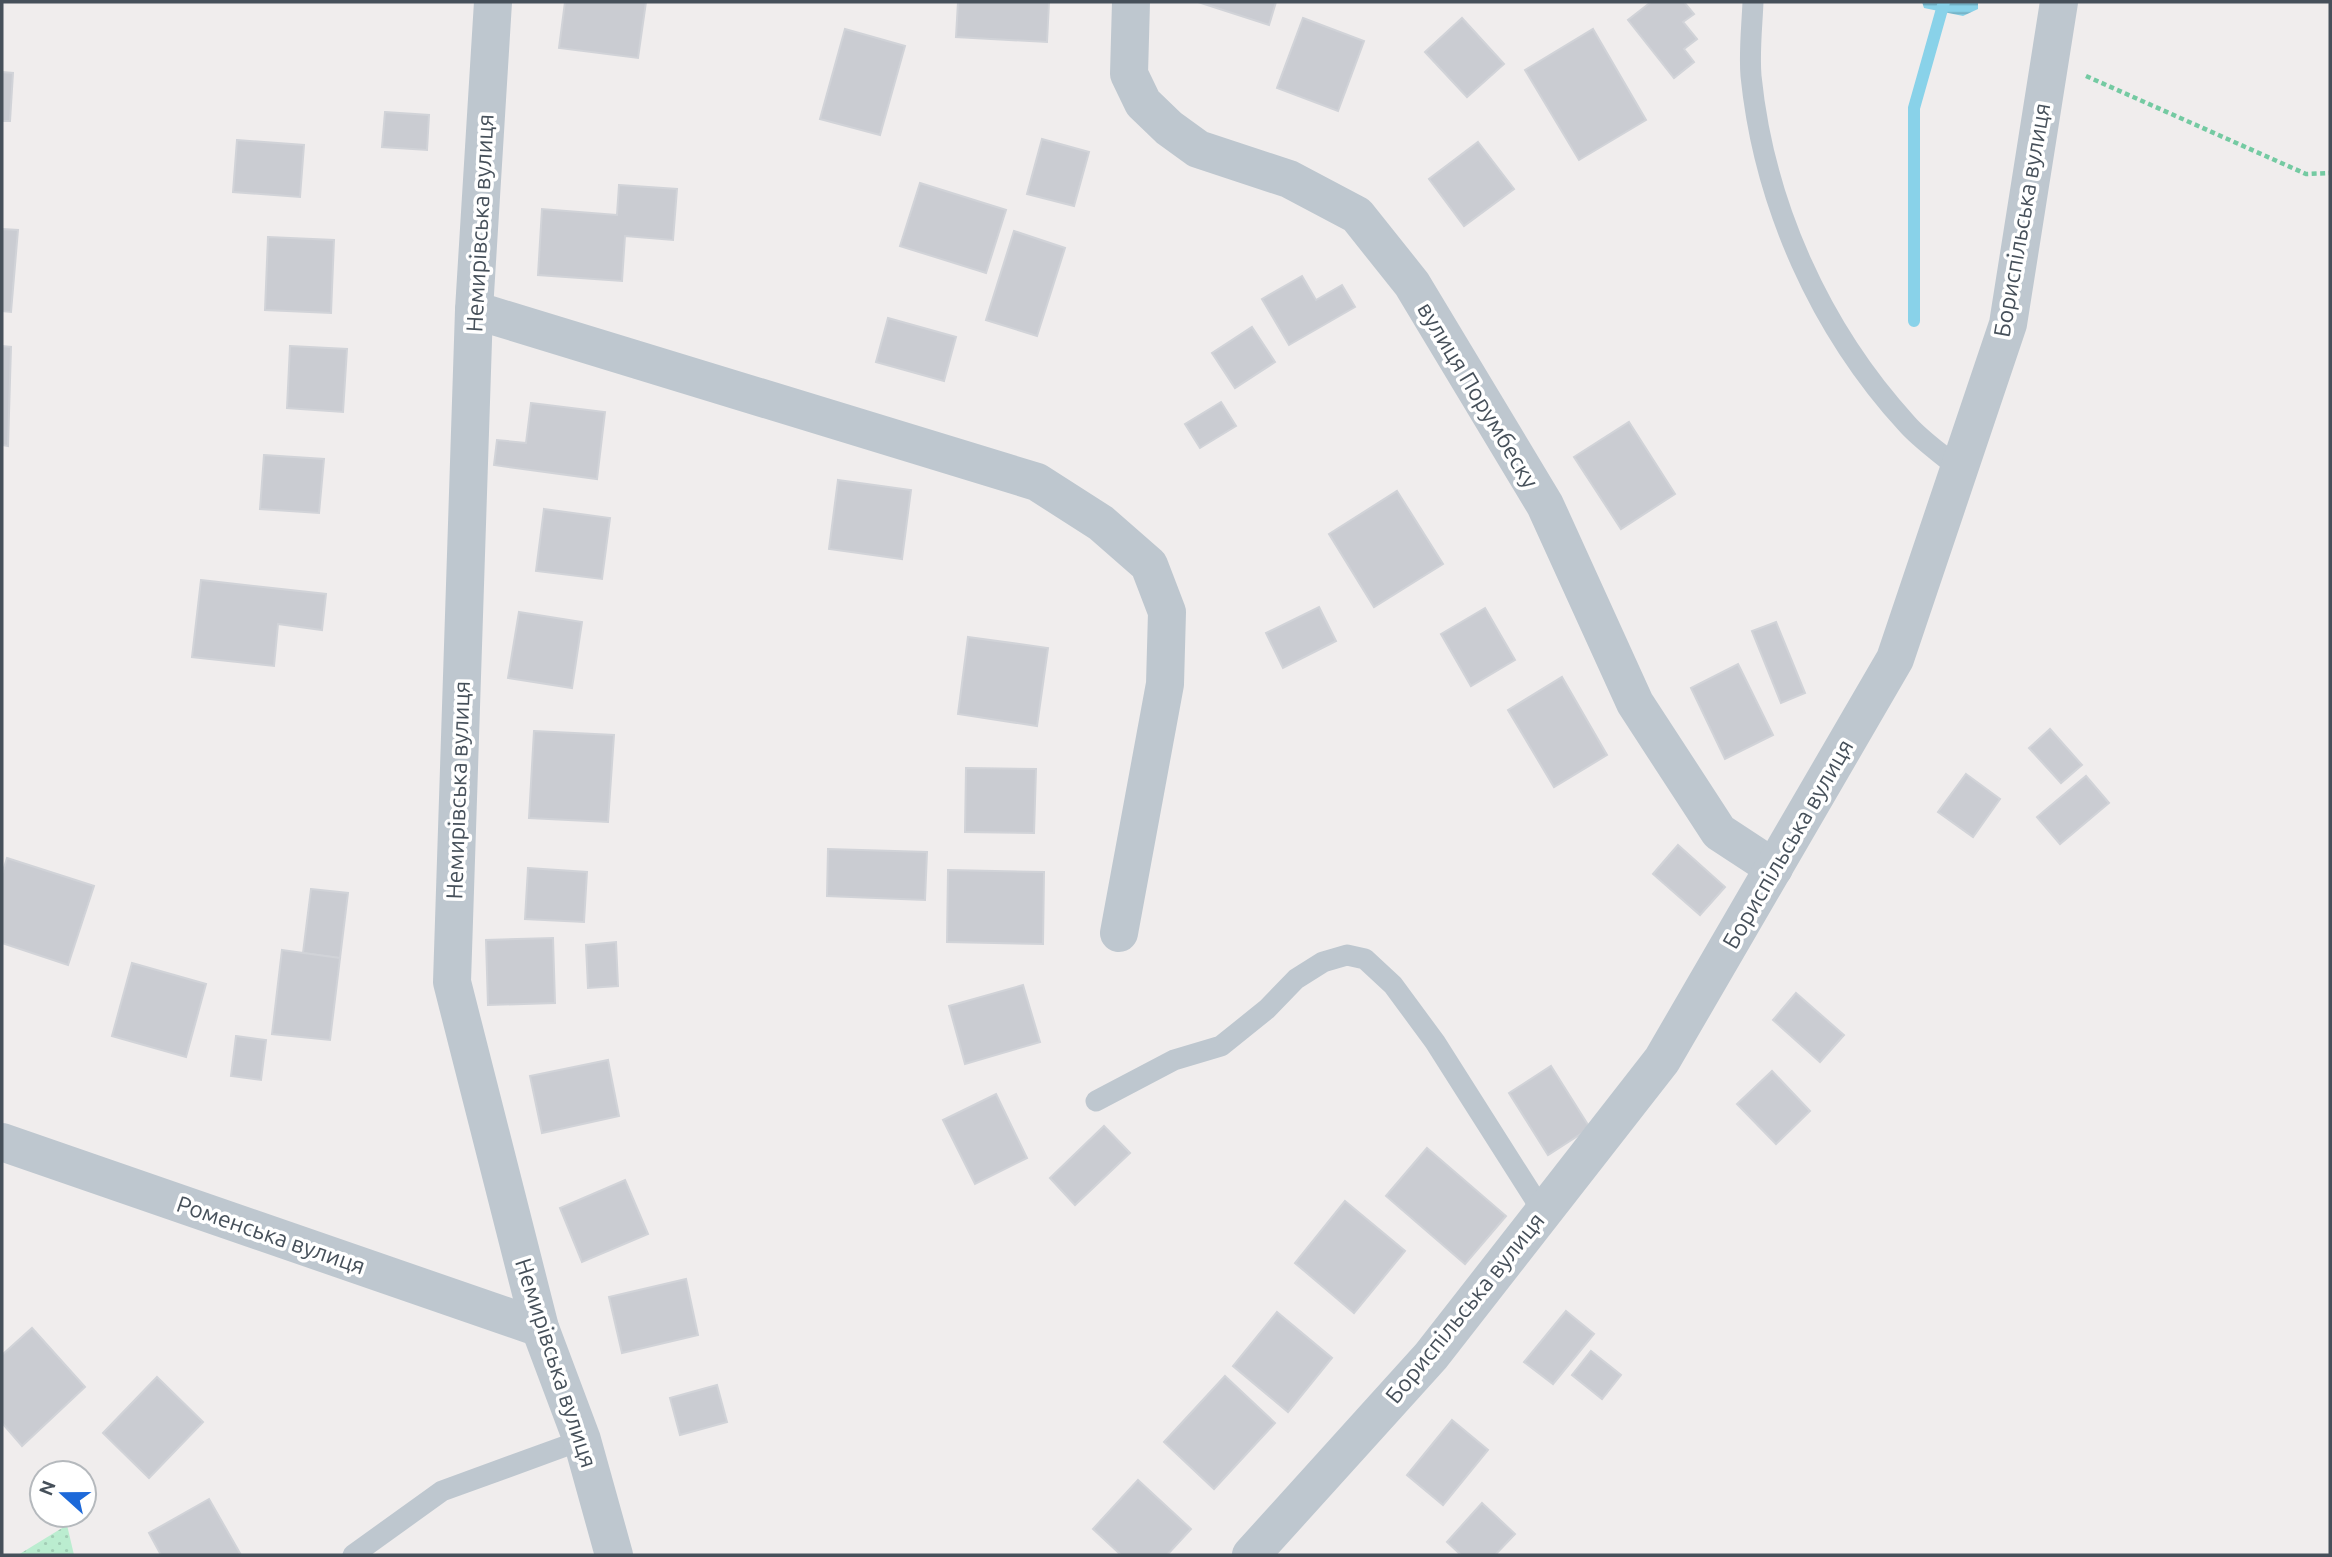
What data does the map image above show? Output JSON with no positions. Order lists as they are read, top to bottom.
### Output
{
  "streets": {
    "street": [
      "Бориспільська вулиця",
      "Немирівська вулиця",
      "вулиця Порумбеску",
      "Роменська вулиця"
    ]
  },
  "crossings": [
    ["Бориспільська вулиця", "вулиця Порумбеску"],
    ["Немирівська вулиця", "Роменська вулиця"]
  ],
  "north": "left"
}
